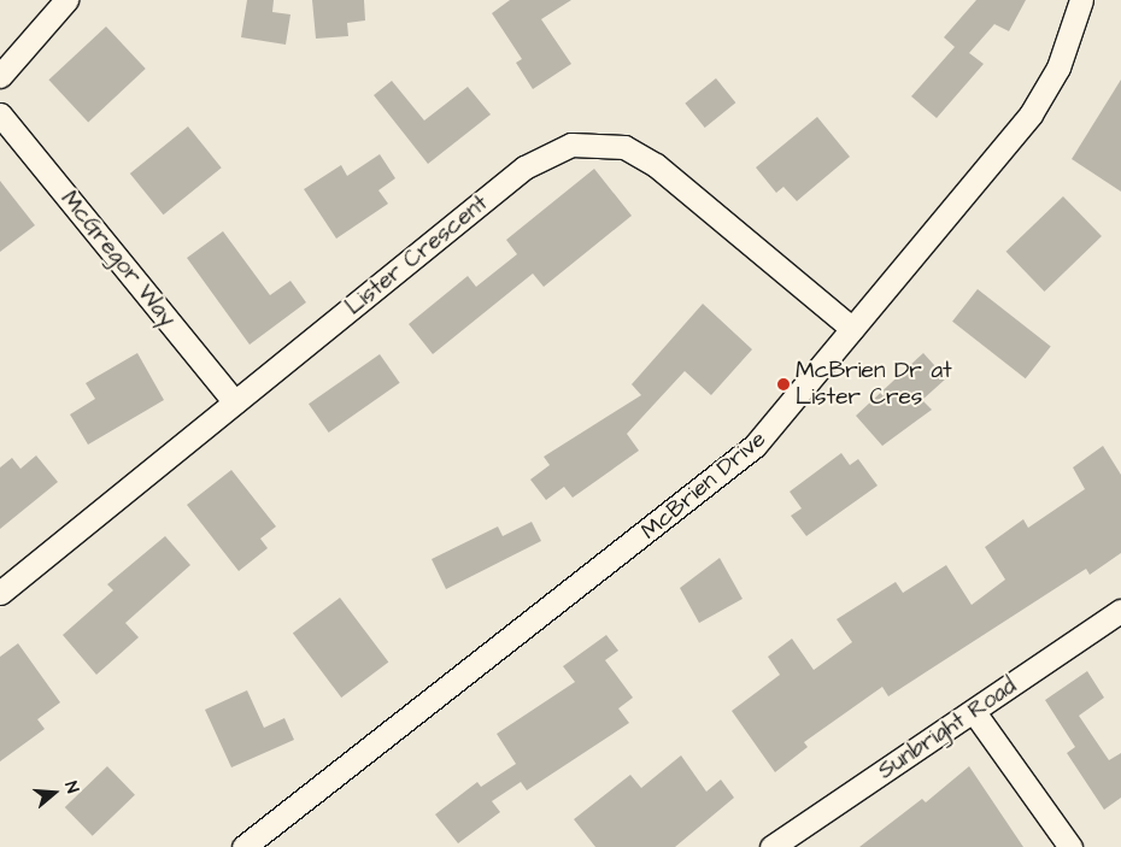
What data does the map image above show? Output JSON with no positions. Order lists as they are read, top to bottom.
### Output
{
  "streets": {
    "street": [
      "Lister Crescent",
      "McGregor Way",
      "McBrien Drive",
      "Sunbright Road"
    ]
  },
  "crossings": [
    ["Lister Crescent", "McGregor Way"],
    ["Lister Crescent", "McBrien Drive"]
  ],
  "places": ["McBrien Dr at Lister Cres"],
  "north": "right"
}
